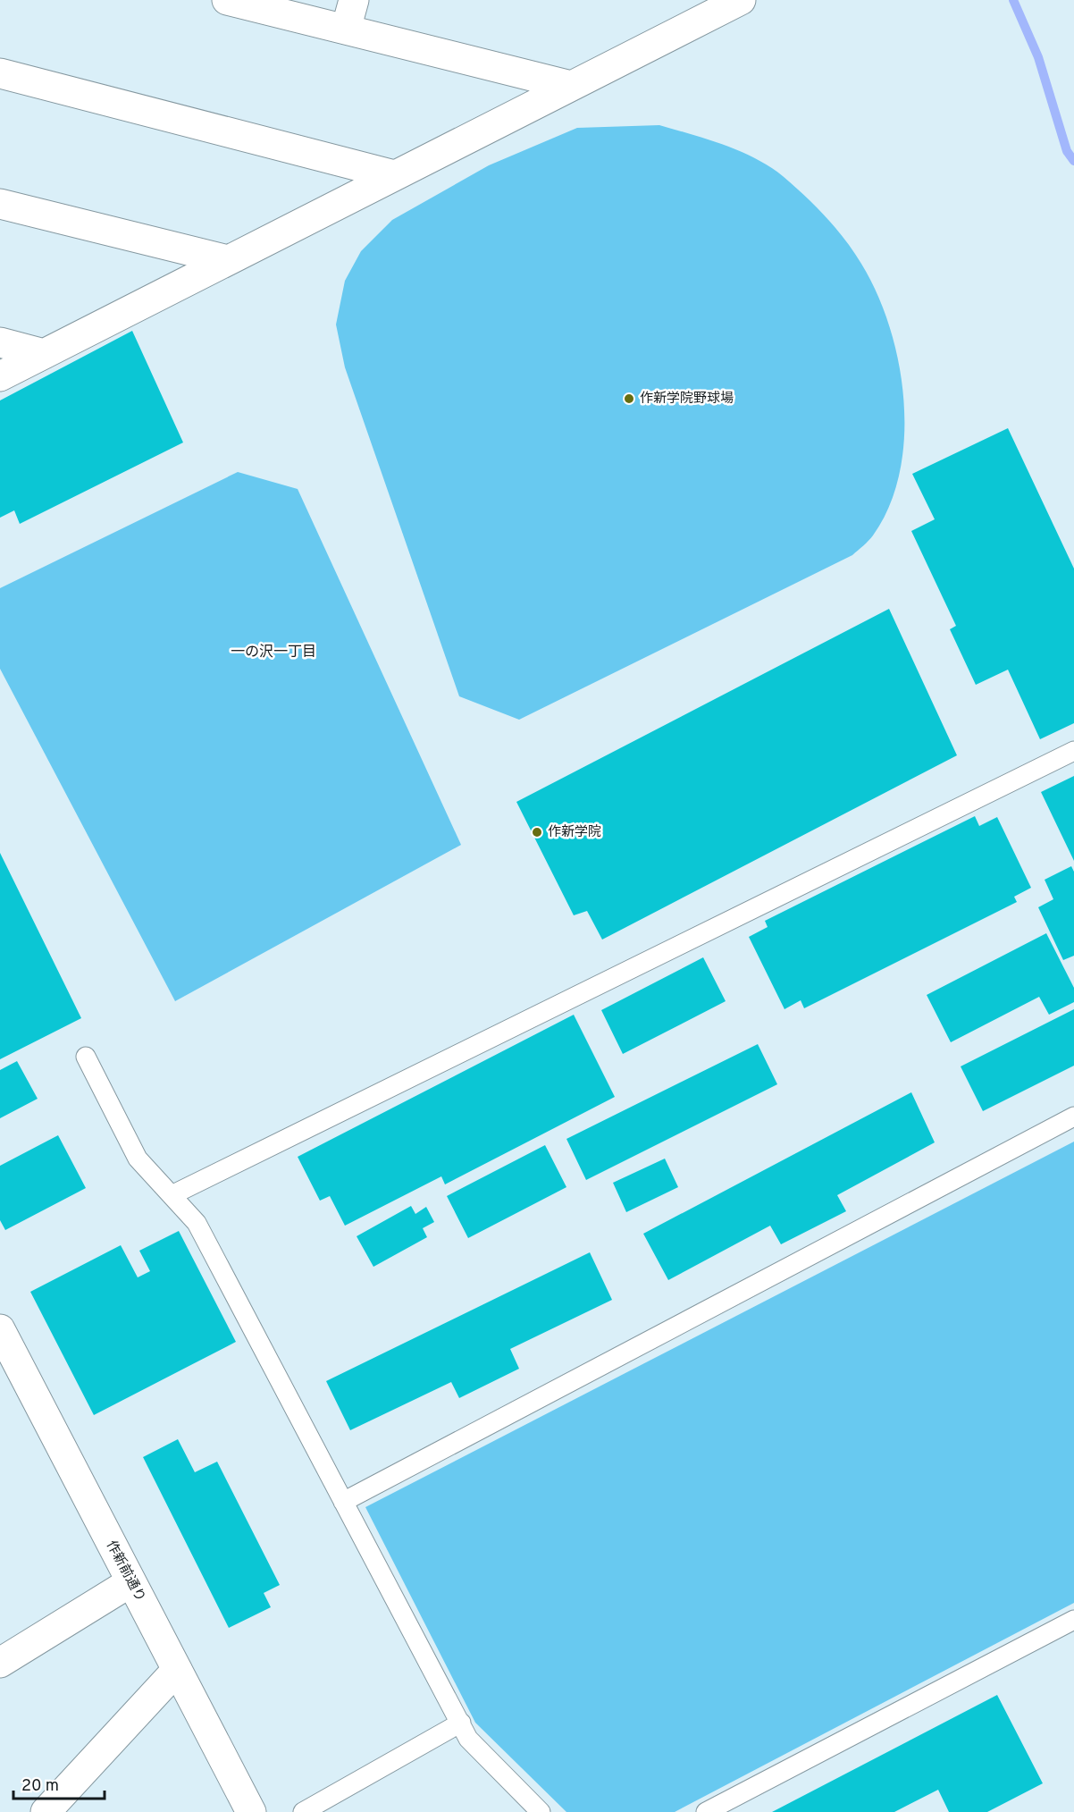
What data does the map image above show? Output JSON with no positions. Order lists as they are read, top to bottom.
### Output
{
  "streets": {
    "street": ["作新前通り"]
  },
  "districts": ["一の沢一丁目"],
  "places": ["作新学院野球場", "作新学院"],
  "scale_bar": "20 m"
}
